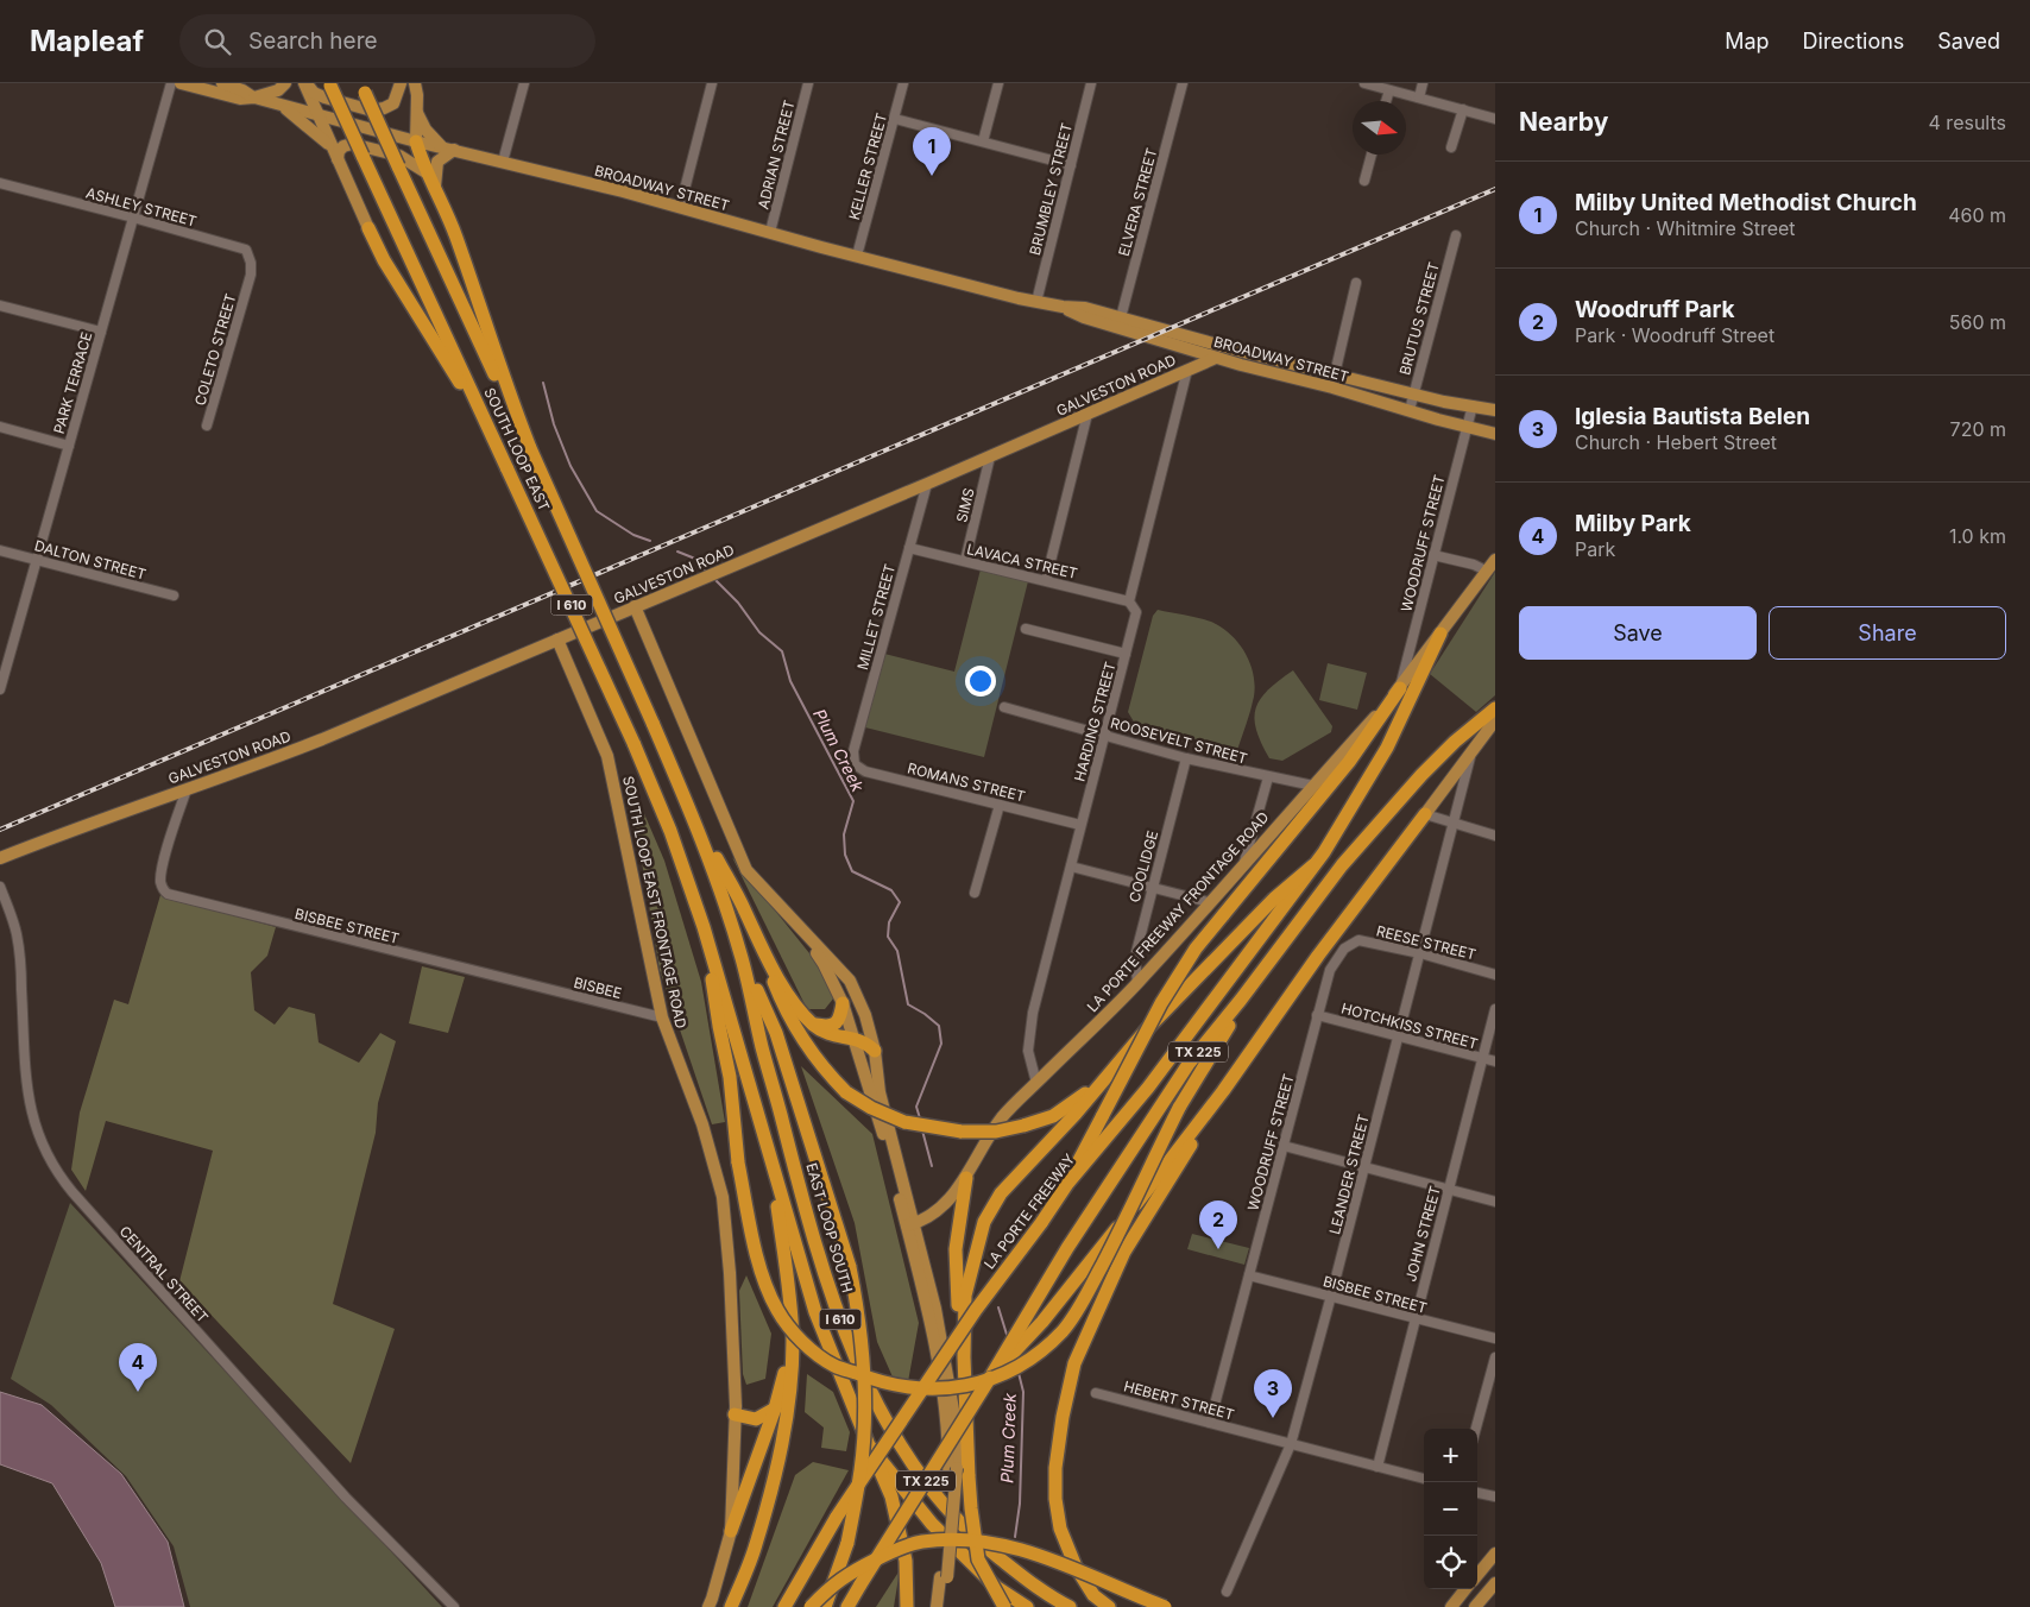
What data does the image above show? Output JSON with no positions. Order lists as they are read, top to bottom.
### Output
{
  "streets": {
    "highway": [
      "SOUTH LOOP EAST",
      "I 610",
      "TX 225",
      "LA PORTE FREEWAY",
      "EAST LOOP SOUTH"
    ],
    "main road": [
      "BROADWAY STREET",
      "GALVESTON ROAD",
      "SOUTH LOOP EAST FRONTAGE ROAD",
      "LA PORTE FREEWAY FRONTAGE ROAD"
    ],
    "street": [
      "ADRIAN STREET",
      "KELLER STREET",
      "BRUMBLEY STREET",
      "ELVERA STREET",
      "ASHLEY STREET",
      "BRUTUS STREET",
      "COLETO STREET",
      "PARK TERRACE",
      "SIMS",
      "WOODRUFF STREET",
      "DALTON STREET",
      "LAVACA STREET",
      "MILLET STREET",
      "HARDING STREET",
      "ROOSEVELT STREET",
      "ROMANS STREET",
      "COOLIDGE",
      "BISBEE STREET",
      "REESE STREET",
      "BISBEE",
      "HOTCHKISS STREET",
      "LEANDER STREET",
      "JOHN STREET",
      "CENTRAL STREET",
      "HEBERT STREET"
    ]
  },
  "crossings": [
    ["ADRIAN STREET", "BROADWAY STREET"],
    ["KELLER STREET", "BROADWAY STREET"],
    ["BROADWAY STREET", "BRUMBLEY STREET"],
    ["BROADWAY STREET", "ELVERA STREET"],
    ["BROADWAY STREET", "BRUTUS STREET"],
    ["BROADWAY STREET", "GALVESTON ROAD"],
    ["BROADWAY STREET", "WOODRUFF STREET"],
    ["ASHLEY STREET", "COLETO STREET"],
    ["ASHLEY STREET", "PARK TERRACE"],
    ["PARK TERRACE", "DALTON STREET"],
    ["GALVESTON ROAD", "SIMS"],
    ["GALVESTON ROAD", "MILLET STREET"],
    ["GALVESTON ROAD", "HARDING STREET"],
    ["GALVESTON ROAD", "SOUTH LOOP EAST FRONTAGE ROAD"],
    ["GALVESTON ROAD", "BISBEE STREET"],
    ["SOUTH LOOP EAST", "I 610"],
    ["SOUTH LOOP EAST", "EAST LOOP SOUTH"],
    ["SIMS", "LAVACA STREET"],
    ["WOODRUFF STREET", "LA PORTE FREEWAY FRONTAGE ROAD"],
    ["WOODRUFF STREET", "BISBEE STREET"],
    ["WOODRUFF STREET", "REESE STREET"],
    ["WOODRUFF STREET", "HOTCHKISS STREET"],
    ["WOODRUFF STREET", "HEBERT STREET"],
    ["LAVACA STREET", "MILLET STREET"],
    ["LAVACA STREET", "HARDING STREET"],
    ["MILLET STREET", "ROMANS STREET"],
    ["HARDING STREET", "ROOSEVELT STREET"],
    ["HARDING STREET", "ROMANS STREET"],
    ["HARDING STREET", "LA PORTE FREEWAY FRONTAGE ROAD"],
    ["ROOSEVELT STREET", "COOLIDGE"],
    ["ROOSEVELT STREET", "LA PORTE FREEWAY FRONTAGE ROAD"],
    ["COOLIDGE", "LA PORTE FREEWAY FRONTAGE ROAD"],
    ["SOUTH LOOP EAST FRONTAGE ROAD", "BISBEE"],
    ["LA PORTE FREEWAY FRONTAGE ROAD", "LA PORTE FREEWAY"],
    ["BISBEE STREET", "BISBEE"],
    ["BISBEE STREET", "LEANDER STREET"],
    ["BISBEE STREET", "JOHN STREET"],
    ["REESE STREET", "LEANDER STREET"],
    ["HOTCHKISS STREET", "LEANDER STREET"],
    ["HOTCHKISS STREET", "JOHN STREET"],
    ["LEANDER STREET", "HEBERT STREET"],
    ["JOHN STREET", "HEBERT STREET"]
  ],
  "water": ["Plum Creek"],
  "north": "right",
  "page": {
    "header": "Mapleaf",
    "search": "Search here",
    "nav": ["Map", "Directions", "Saved"],
    "heading": ["Nearby", "4 results"],
    "pins": [
      "1",
      "2",
      "4",
      "3"
    ],
    "list": [
      {
        "mark": "1",
        "name": "Milby United Methodist Church",
        "note": "Church · Whitmire Street",
        "value": "460 m"
      },
      {
        "mark": "2",
        "name": "Woodruff Park",
        "note": "Park · Woodruff Street",
        "value": "560 m"
      },
      {
        "mark": "3",
        "name": "Iglesia Bautista Belen",
        "note": "Church · Hebert Street",
        "value": "720 m"
      },
      {
        "mark": "4",
        "name": "Milby Park",
        "note": "Park",
        "value": "1.0 km"
      }
    ],
    "buttons": ["Save", "Share"],
    "map_buttons": ["+", "−"]
  }
}
